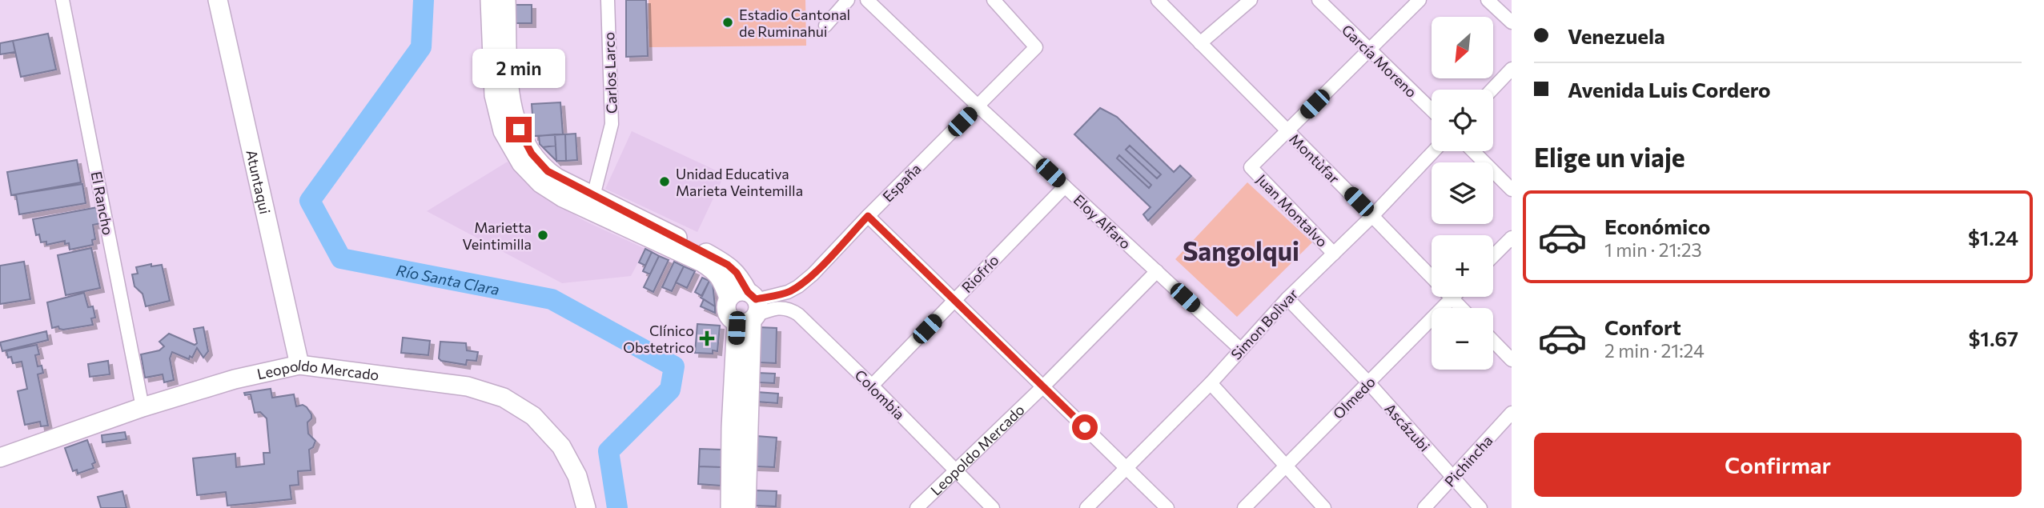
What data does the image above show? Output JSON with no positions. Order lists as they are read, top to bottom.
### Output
{
  "streets": {
    "main road": ["Atuntaqui", "Leopoldo Mercado"],
    "street": [
      "García Moreno",
      "Carlos Larco",
      "Montùfar",
      "España",
      "El Rancho",
      "Juan Montalvo",
      "Eloy Alfaro",
      "Riofrío",
      "Simon Bolìvar",
      "Colombia",
      "Olmedo",
      "Ascázubi",
      "Pichincha"
    ]
  },
  "crossings": [
    ["Montùfar", "Juan Montalvo"],
    ["Montùfar", "Simon Bolìvar"],
    ["Montùfar", "Olmedo"],
    ["Atuntaqui", "Leopoldo Mercado"],
    ["España", "Eloy Alfaro"],
    ["España", "Colombia"],
    ["El Rancho", "Leopoldo Mercado"],
    ["Juan Montalvo", "Simon Bolìvar"],
    ["Eloy Alfaro", "Riofrío"],
    ["Eloy Alfaro", "Simon Bolìvar"],
    ["Eloy Alfaro", "Leopoldo Mercado"],
    ["Riofrío", "Colombia"],
    ["Simon Bolìvar", "Ascázubi"],
    ["Leopoldo Mercado", "Colombia"],
    ["Olmedo", "Ascázubi"],
    ["Ascázubi", "Pichincha"]
  ],
  "districts": ["Sangolqui"],
  "water": ["Río Santa Clara"],
  "places": {
    "other": ["Estadio Cantonal de Ruminahui", "Unidad Educativa Marieta Veintemilla", "Marietta Veintimilla"],
    "health": ["Clínico Obstetrico"]
  },
  "north": "bottom left",
  "page": {
    "banner": ["Venezuela", "Avenida Luis Cordero"],
    "map_buttons": ["+", "−"],
    "bubble": "2 min",
    "heading": "Elige un viaje",
    "list": [
      {
        "name": "Económico",
        "note": "1 min · 21:23",
        "value": "$1.24"
      },
      {
        "name": "Confort",
        "note": "2 min · 21:24",
        "value": "$1.67"
      }
    ],
    "buttons": "Confirmar"
  }
}
